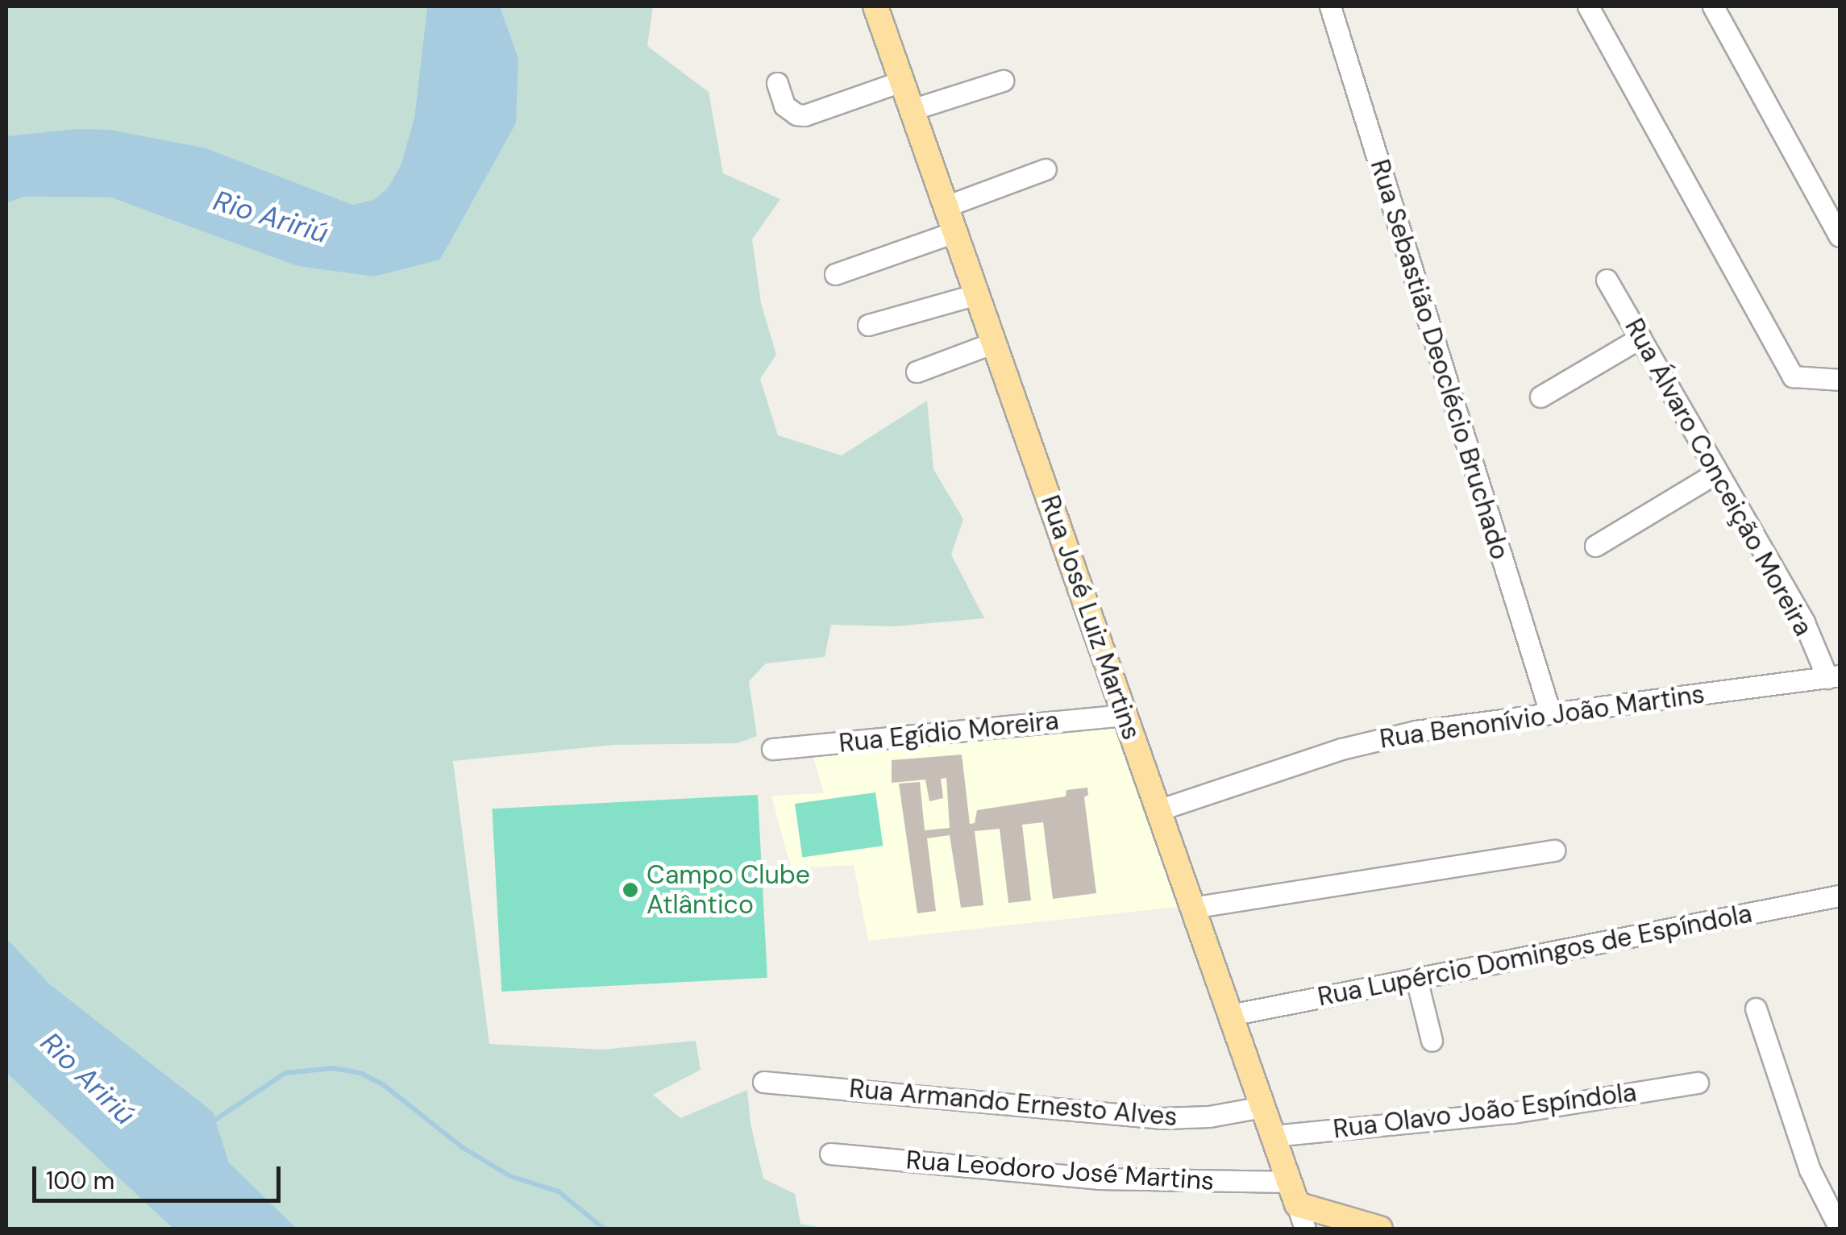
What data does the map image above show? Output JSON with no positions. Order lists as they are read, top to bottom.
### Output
{
  "streets": {
    "main road": ["Rua José Luiz Martins"],
    "street": [
      "Rua Sebastião Deoclécio Bruchado",
      "Rua Álvaro Conceição Moreira",
      "Rua Benonívio João Martins",
      "Rua Egídio Moreira",
      "Rua Lupércio Domingos de Espíndola",
      "Rua Armando Ernesto Alves",
      "Rua Olavo João Espíndola",
      "Rua Leodoro José Martins"
    ]
  },
  "crossings": [
    ["Rua Sebastião Deoclécio Bruchado", "Rua Benonívio João Martins"],
    ["Rua Álvaro Conceição Moreira", "Rua Benonívio João Martins"],
    ["Rua José Luiz Martins", "Rua Benonívio João Martins"],
    ["Rua José Luiz Martins", "Rua Egídio Moreira"],
    ["Rua José Luiz Martins", "Rua Lupércio Domingos de Espíndola"],
    ["Rua José Luiz Martins", "Rua Armando Ernesto Alves"],
    ["Rua José Luiz Martins", "Rua Olavo João Espíndola"],
    ["Rua José Luiz Martins", "Rua Leodoro José Martins"]
  ],
  "water": ["Rio Aririú"],
  "places": ["Campo Clube Atlântico"],
  "scale_bar": "100 m"
}
